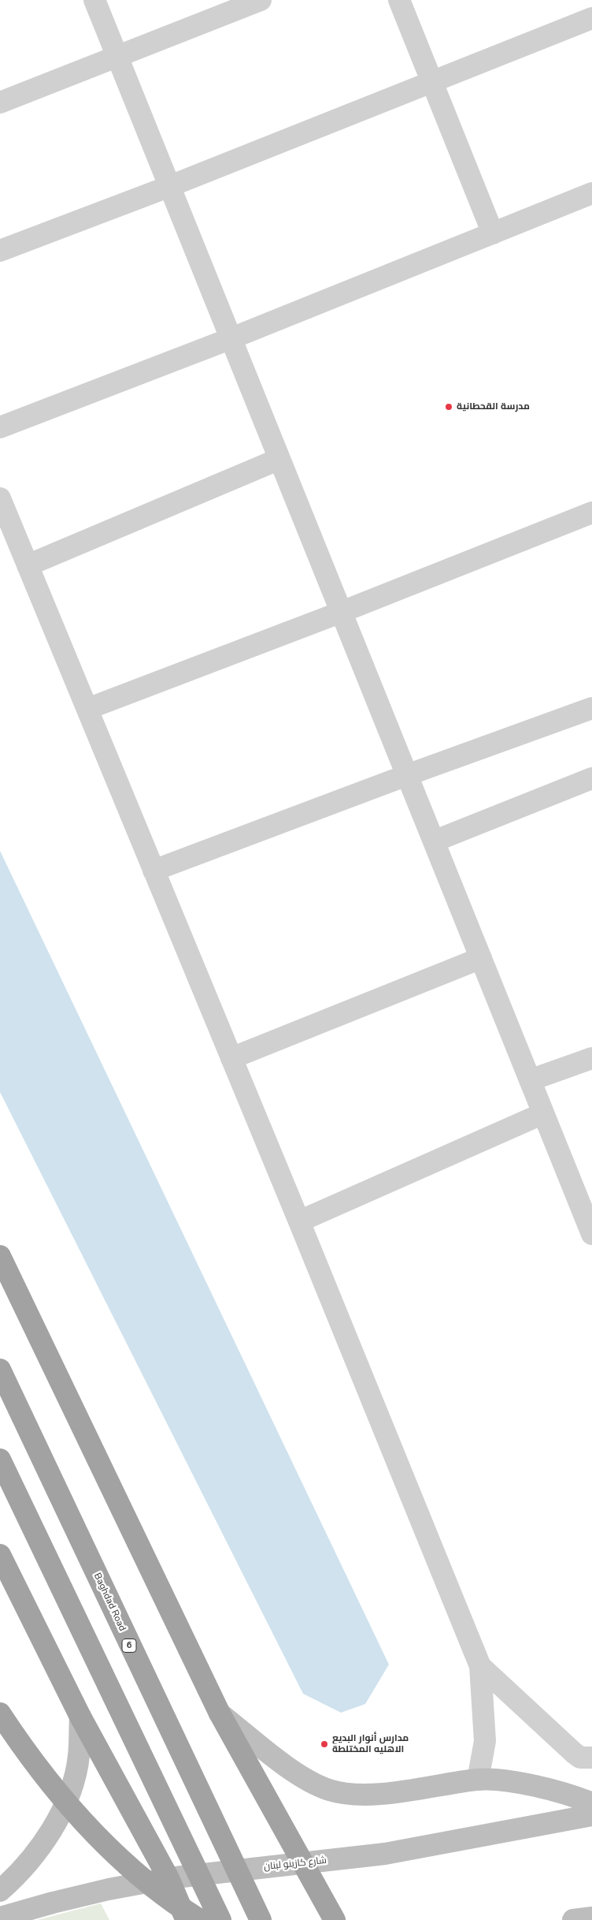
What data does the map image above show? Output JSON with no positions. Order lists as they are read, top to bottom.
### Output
{
  "streets": {
    "highway": ["Baghdad Road", "6"],
    "main road": ["شارع كازينو لبنان"]
  },
  "places": ["مدرسة القحطانية", "مدارس أنوار البديع الاهليه المختلطة"]
}
